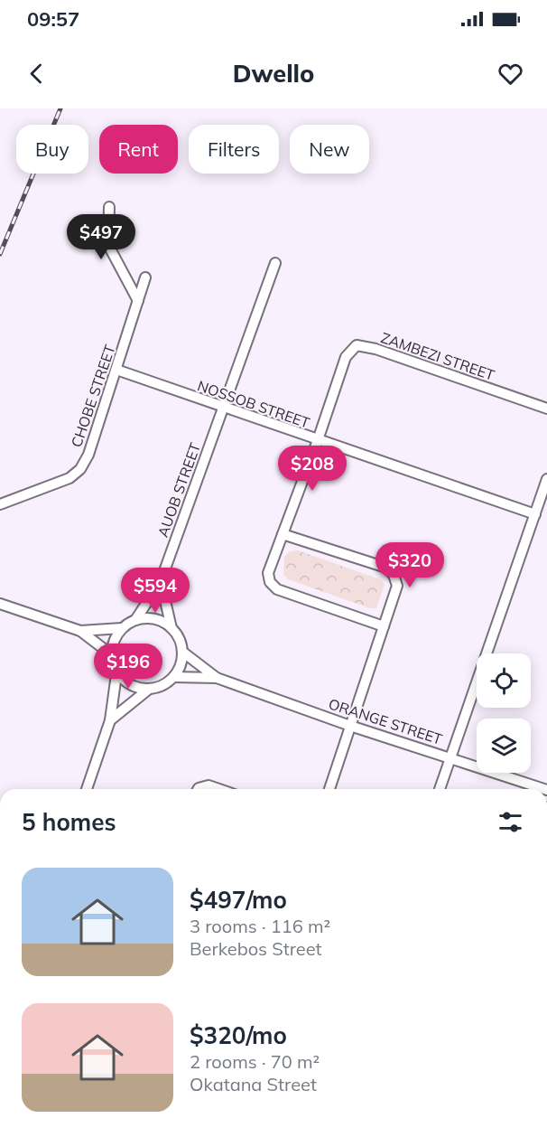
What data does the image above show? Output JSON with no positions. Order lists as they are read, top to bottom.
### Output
{
  "streets": {
    "street": [
      "ZAMBEZI STREET",
      "CHOBE STREET",
      "NOSSOB STREET",
      "AUOB STREET",
      "ORANGE STREET"
    ]
  },
  "crossings": [
    ["ZAMBEZI STREET", "NOSSOB STREET"],
    ["CHOBE STREET", "NOSSOB STREET"],
    ["NOSSOB STREET", "AUOB STREET"],
    ["AUOB STREET", "ORANGE STREET"]
  ],
  "page": {
    "status": "09:57",
    "header": "Dwello",
    "chip": [
      "Buy",
      "Rent",
      "Filters",
      "New"
    ],
    "price": [
      "$497",
      "$208",
      "$320",
      "$594",
      "$196"
    ],
    "heading": "5 homes",
    "list": [
      {
        "name": "$497/mo",
        "note": "3 rooms · 116 m² · Berkebos Street"
      },
      {
        "name": "$320/mo",
        "note": "2 rooms · 70 m² · Okatana Street"
      }
    ]
  }
}
